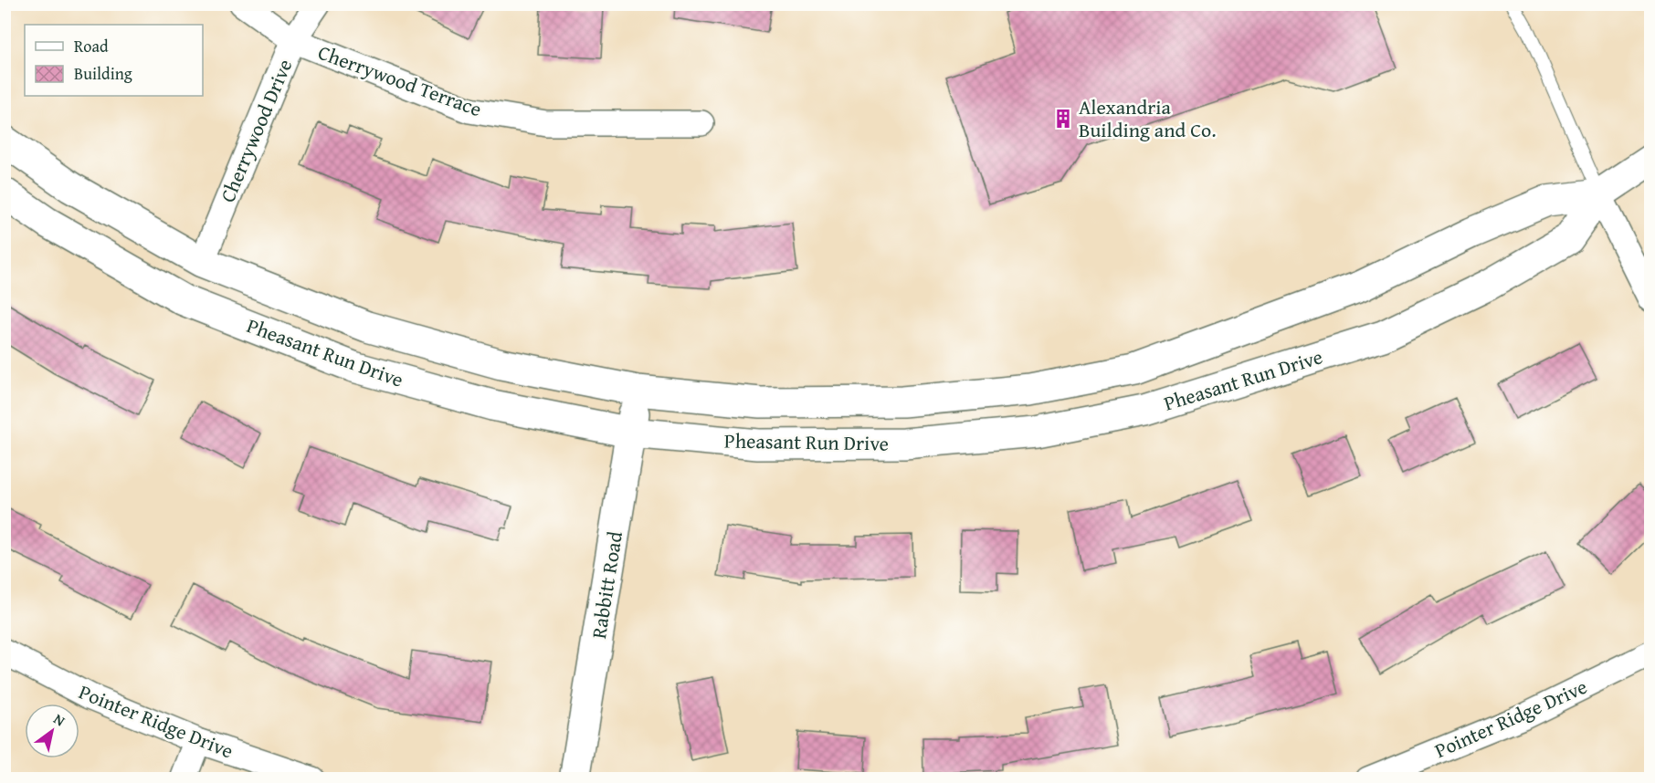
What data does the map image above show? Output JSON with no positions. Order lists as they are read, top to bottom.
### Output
{
  "streets": {
    "street": [
      "Cherrywood Terrace",
      "Cherrywood Drive",
      "Pheasant Run Drive",
      "Rabbitt Road",
      "Pointer Ridge Drive"
    ]
  },
  "crossings": [
    ["Cherrywood Terrace", "Cherrywood Drive"],
    ["Cherrywood Drive", "Pheasant Run Drive"],
    ["Pheasant Run Drive", "Rabbitt Road"]
  ],
  "places": {
    "building": ["Alexandria Building and Co."]
  },
  "legend": ["Road", "Building"],
  "north": "top right"
}
